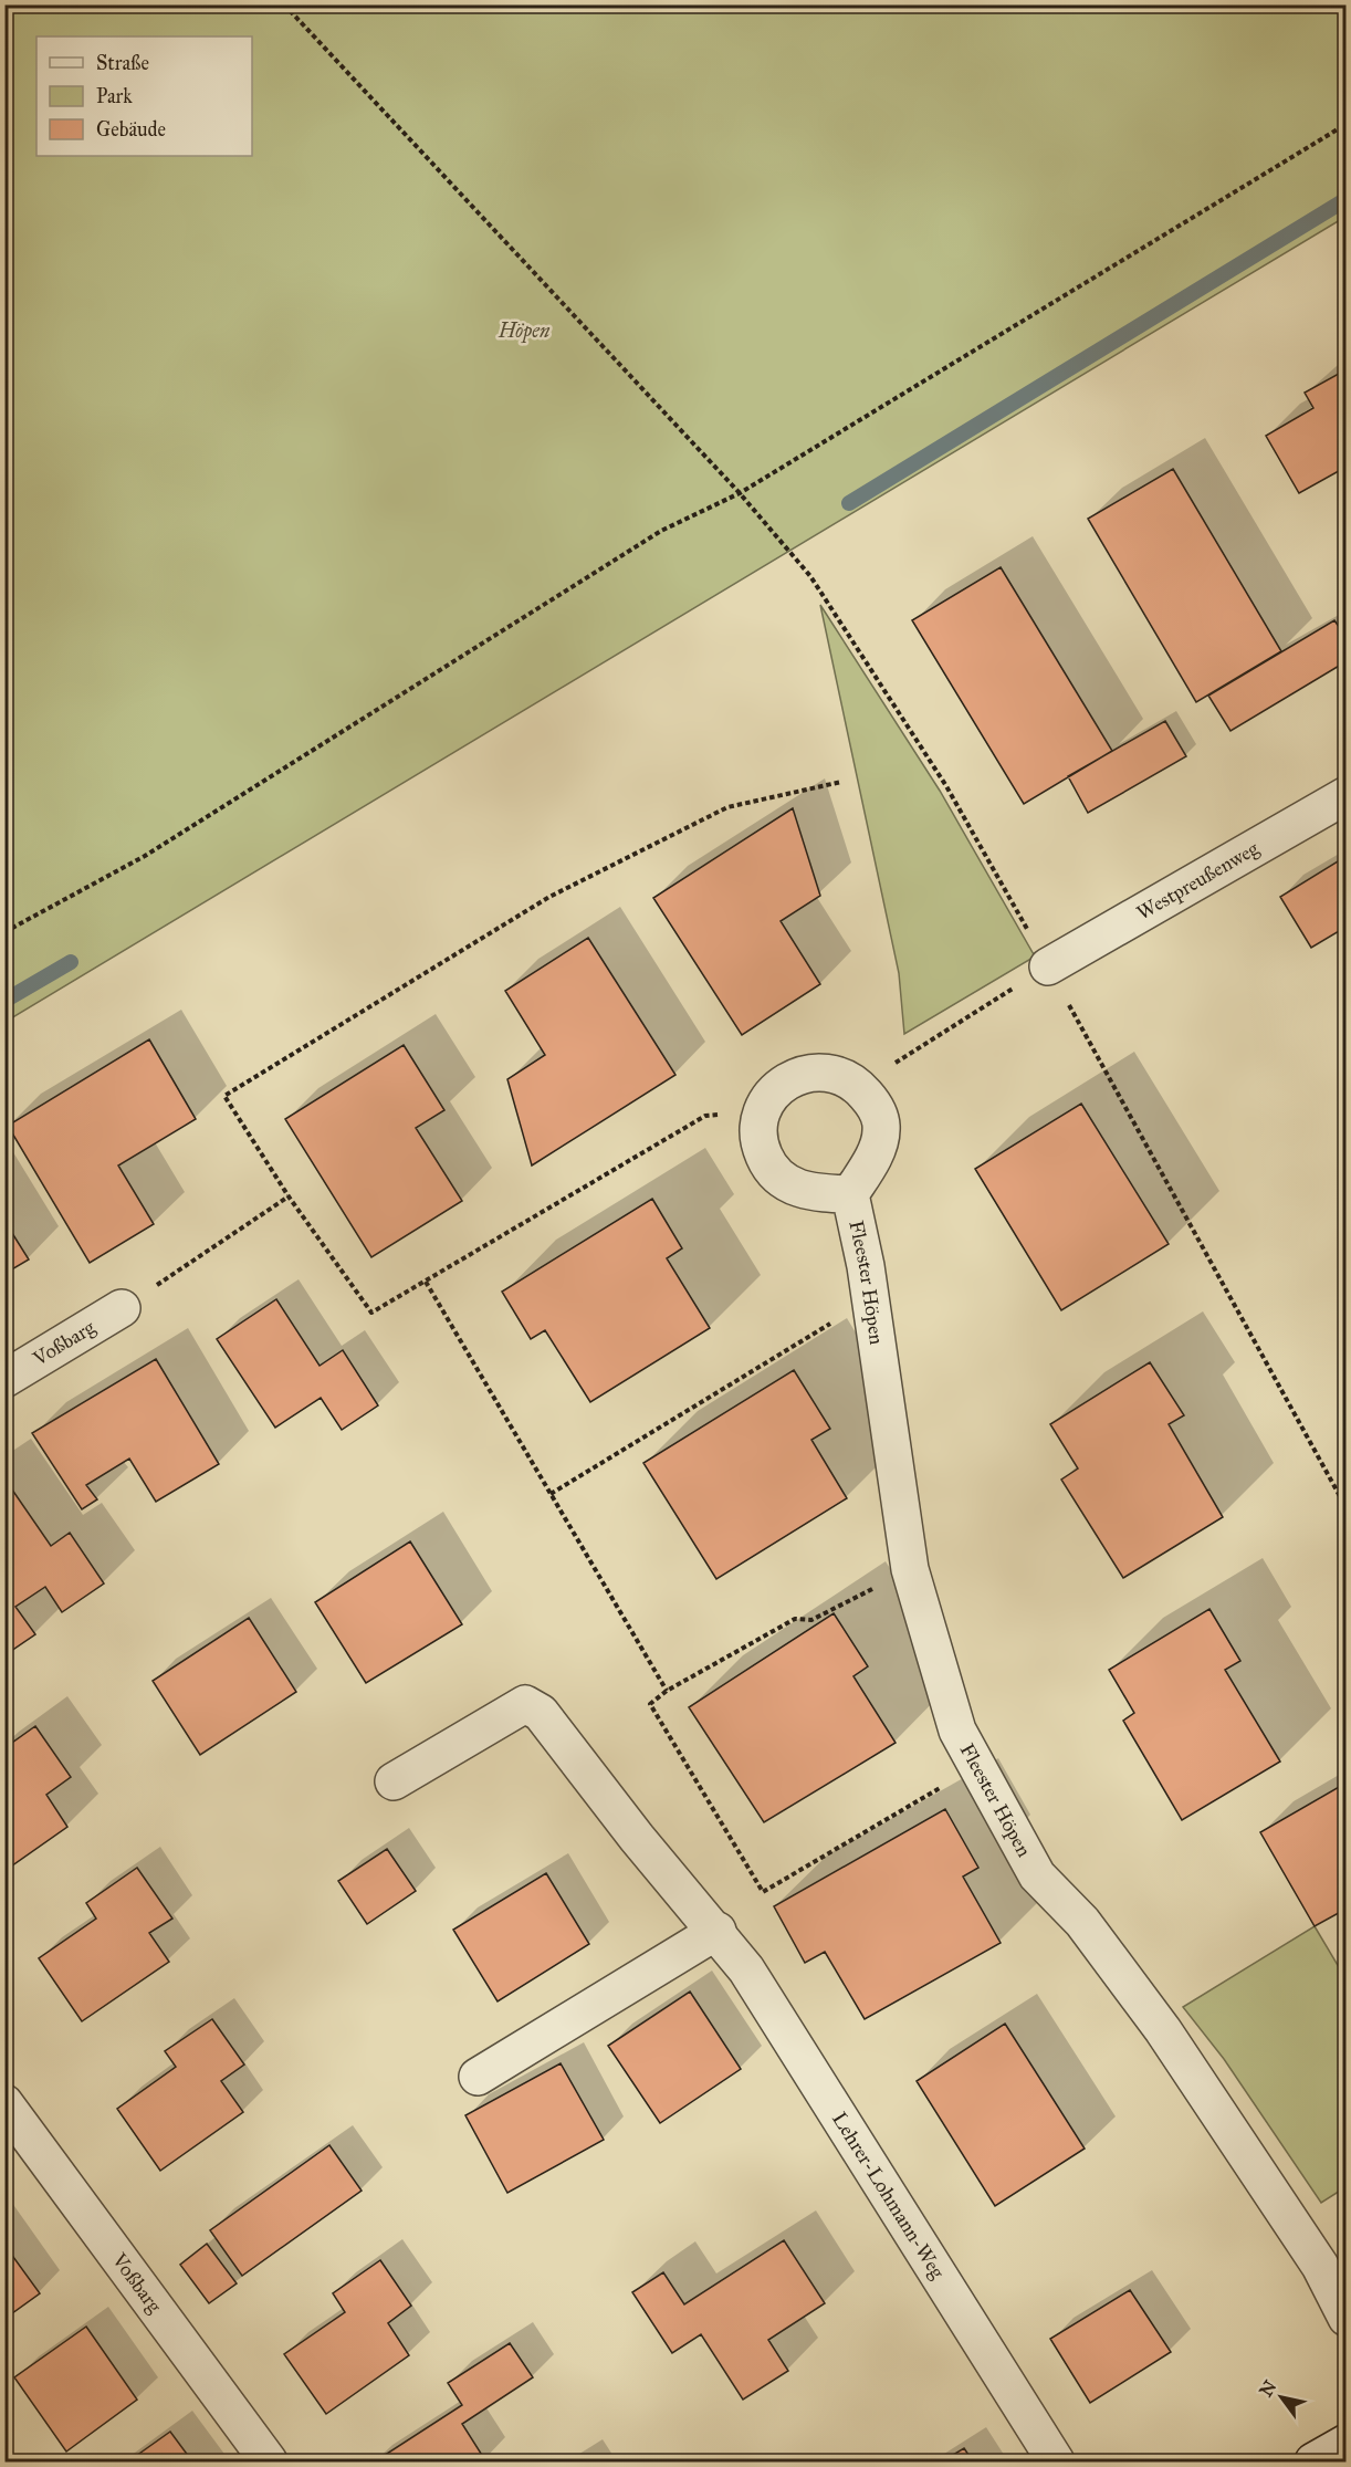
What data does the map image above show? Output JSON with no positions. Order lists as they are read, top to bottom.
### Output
{
  "streets": {
    "street": [
      "Westpreußenweg",
      "Fleester Höpen",
      "Voßbarg",
      "Lehrer-Lohmann-Weg"
    ]
  },
  "parks": ["Höpen"],
  "legend": ["Straße", "Park", "Gebäude"],
  "north": "top left"
}
